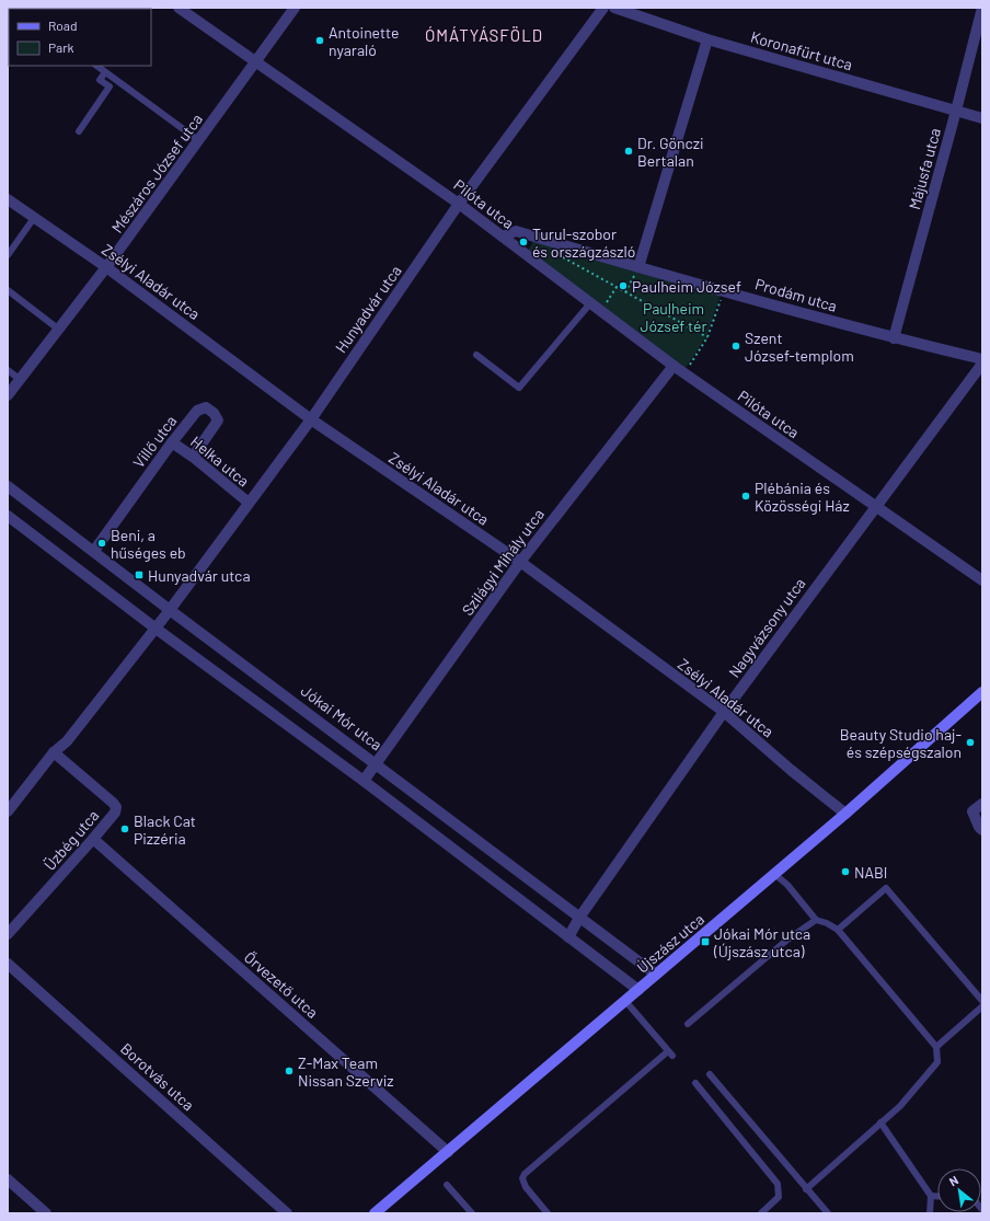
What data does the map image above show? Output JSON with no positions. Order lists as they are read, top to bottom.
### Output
{
  "streets": {
    "street": [
      "Koronafürt utca",
      "Májusfa utca",
      "Mészáros József utca",
      "Pilóta utca",
      "Zsélyi Aladár utca",
      "Prodám utca",
      "Hunyadvár utca",
      "Villő utca",
      "Helka utca",
      "Szilágyi Mihály utca",
      "Nagyvázsony utca",
      "Jókai Mór utca",
      "Üzbég utca",
      "Újszász utca",
      "Őrvezető utca",
      "Borotvás utca"
    ]
  },
  "crossings": [
    ["Koronafürt utca", "Májusfa utca"],
    ["Májusfa utca", "Prodám utca"],
    ["Mészáros József utca", "Pilóta utca"],
    ["Mészáros József utca", "Zsélyi Aladár utca"],
    ["Pilóta utca", "Prodám utca"],
    ["Pilóta utca", "Hunyadvár utca"],
    ["Pilóta utca", "Szilágyi Mihály utca"],
    ["Pilóta utca", "Nagyvázsony utca"],
    ["Zsélyi Aladár utca", "Hunyadvár utca"],
    ["Zsélyi Aladár utca", "Szilágyi Mihály utca"],
    ["Zsélyi Aladár utca", "Nagyvázsony utca"],
    ["Zsélyi Aladár utca", "Újszász utca"],
    ["Hunyadvár utca", "Helka utca"],
    ["Hunyadvár utca", "Jókai Mór utca"],
    ["Hunyadvár utca", "Üzbég utca"],
    ["Villő utca", "Helka utca"],
    ["Villő utca", "Jókai Mór utca"],
    ["Szilágyi Mihály utca", "Jókai Mór utca"],
    ["Nagyvázsony utca", "Jókai Mór utca"],
    ["Jókai Mór utca", "Újszász utca"],
    ["Üzbég utca", "Őrvezető utca"],
    ["Újszász utca", "Őrvezető utca"]
  ],
  "districts": ["ÓMÁTYÁSFÖLD"],
  "parks": ["Paulheim József tér"],
  "places": {
    "other": [
      "Antoinette nyaraló",
      "Dr. Gönczi Bertalan",
      "Turul-szobor és országzászló",
      "Paulheim József",
      "Szent József-templom",
      "Plébánia és Közösségi Ház",
      "Beni, a hűséges eb",
      "Beauty Studio haj- és szépségszalon",
      "Black Cat Pizzéria",
      "NABI",
      "Z-Max Team Nissan Szerviz"
    ],
    "transit": ["Hunyadvár utca", "Jókai Mór utca (Újszász utca)"]
  },
  "legend": ["Road", "Park"],
  "north": "top left"
}
